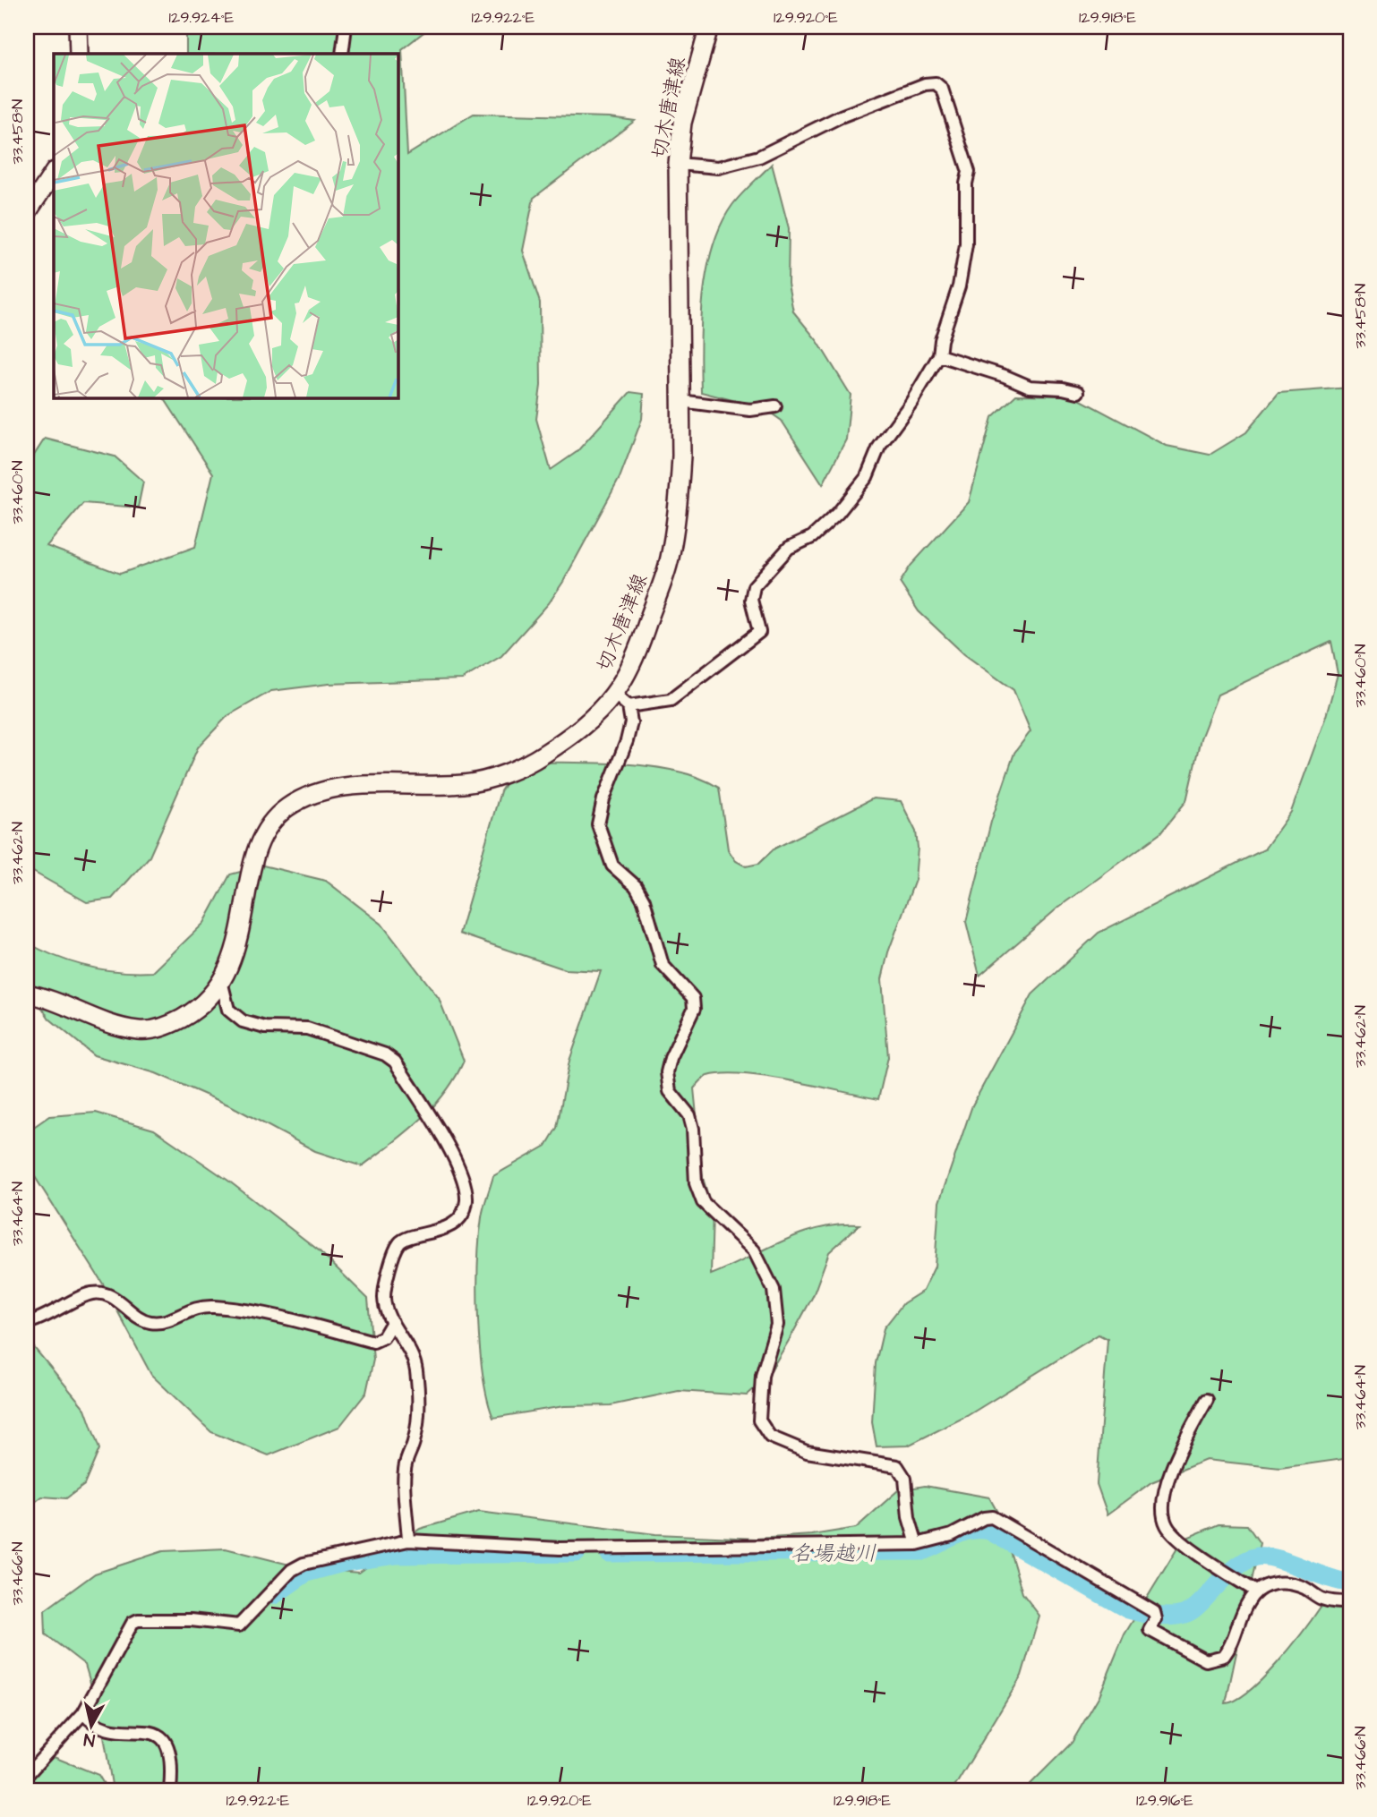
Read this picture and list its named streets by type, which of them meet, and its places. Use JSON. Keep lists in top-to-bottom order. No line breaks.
{"streets":{"main road":["切木唐津線"]},"water":["名場越川"],"north":"bottom","coordinates":["129.924°E","129.922°E","129.920°E","129.918°E","33.458°N","33.460°N","33.462°N","33.464°N","33.466°N","129.916°E"]}
